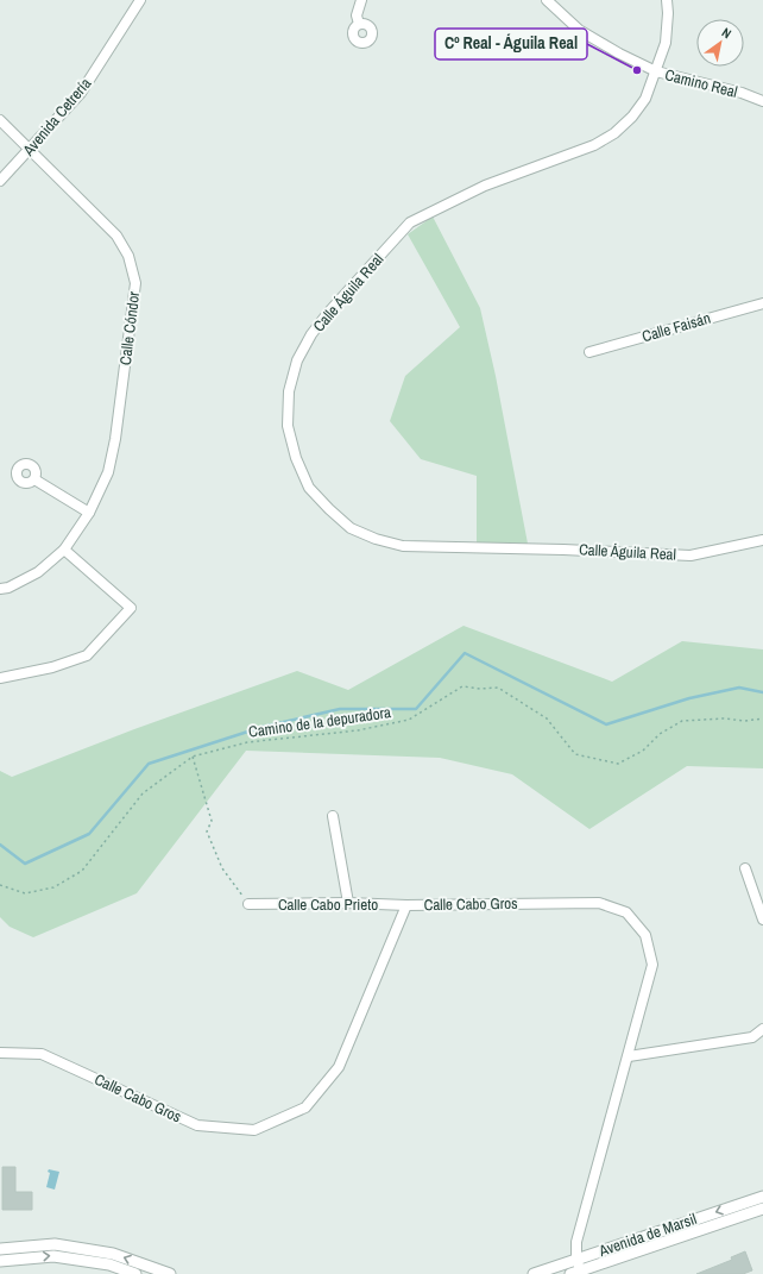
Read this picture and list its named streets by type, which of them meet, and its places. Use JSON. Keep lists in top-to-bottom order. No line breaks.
{"streets":{"street":["Camino Real","Avenida Cetrería","Calle Águila Real","Calle Faisán","Calle Cóndor","Calle Cabo Prieto","Calle Cabo Gros","Avenida de Marsil"],"path":["Camino de la depuradora"]},"crossings":[["Camino Real","Calle Águila Real"],["Avenida Cetrería","Calle Cóndor"],["Calle Cabo Prieto","Calle Cabo Gros"],["Calle Cabo Gros","Avenida de Marsil"]],"places":["Cº Real - Águila Real"],"north":"top right"}
